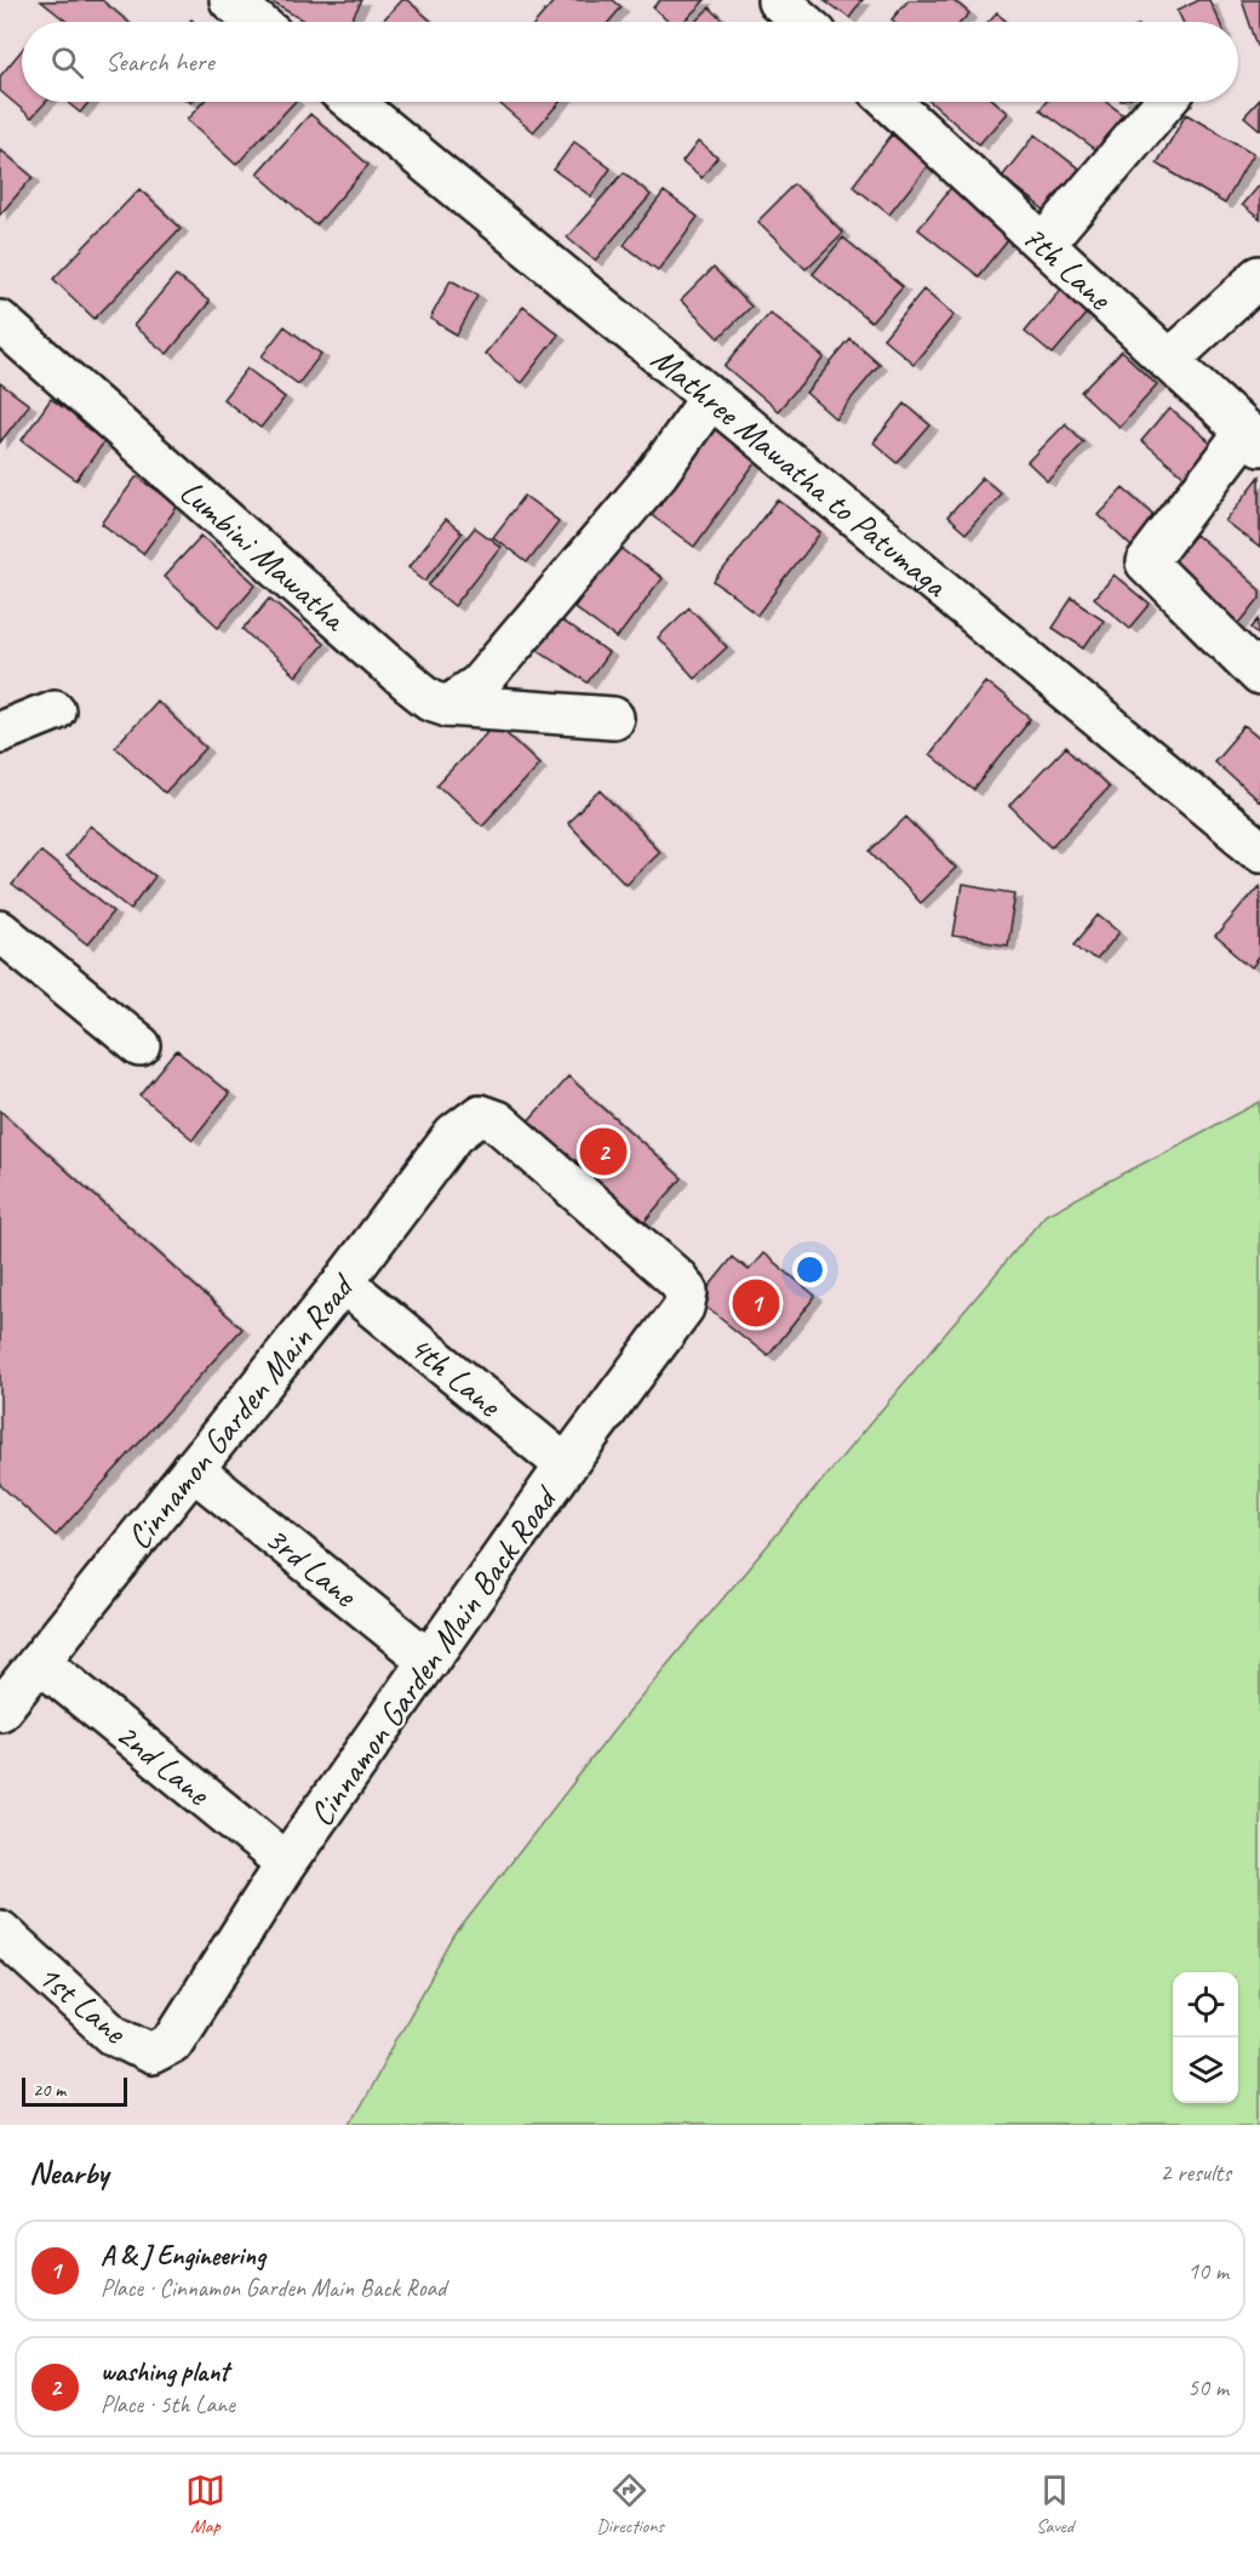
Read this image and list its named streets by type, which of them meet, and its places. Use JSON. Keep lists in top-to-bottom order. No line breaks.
{"streets":{"street":["7th Lane","Mathree Mawatha to Patumaga","Lumbini Mawatha","4th Lane","Cinnamon Garden Main Road","3rd Lane","Cinnamon Garden Main Back Road","2nd Lane","1st Lane"]},"crossings":[["4th Lane","Cinnamon Garden Main Road"],["4th Lane","Cinnamon Garden Main Back Road"],["Cinnamon Garden Main Road","3rd Lane"],["Cinnamon Garden Main Road","Cinnamon Garden Main Back Road"],["Cinnamon Garden Main Road","2nd Lane"],["3rd Lane","Cinnamon Garden Main Back Road"],["Cinnamon Garden Main Back Road","2nd Lane"],["Cinnamon Garden Main Back Road","1st Lane"]],"scale_bar":"20 m","page":{"search":"Search here","pins":["2","1"],"scale":"20 m","heading":["Nearby","2 results"],"list":[{"mark":"1","name":"A & J Engineering","note":"Place · Cinnamon Garden Main Back Road","value":"10 m"},{"mark":"2","name":"washing plant","note":"Place · 5th Lane","value":"50 m"}],"nav":["Map","Directions","Saved"]}}
